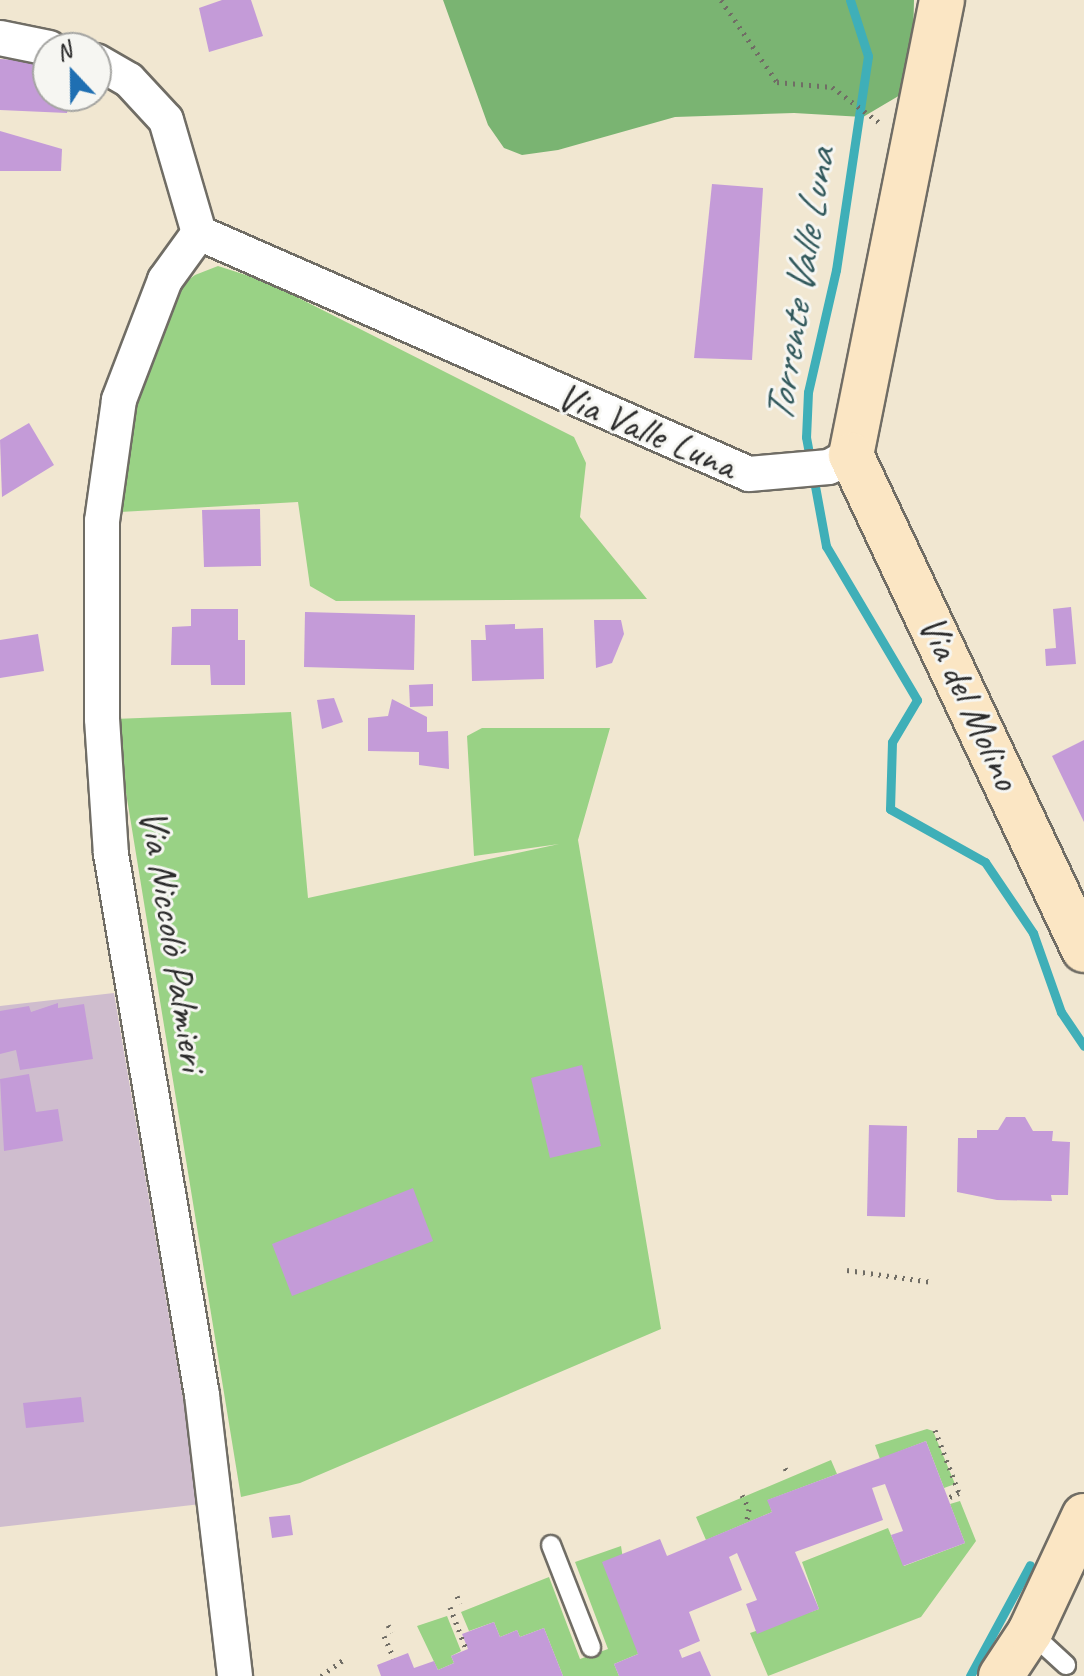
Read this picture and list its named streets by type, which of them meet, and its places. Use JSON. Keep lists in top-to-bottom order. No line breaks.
{"streets":{"street":["Via Valle Luna","Via del Molino","Via Niccolò Palmieri"]},"crossings":[["Via Valle Luna","Via del Molino"],["Via Valle Luna","Via Niccolò Palmieri"]],"water":["Torrente Valle Luna"],"north":"top"}
